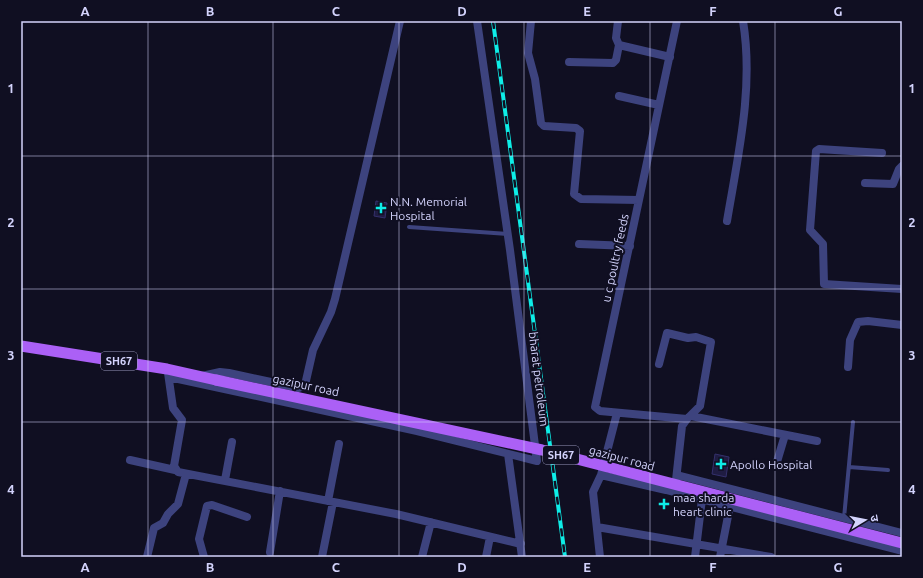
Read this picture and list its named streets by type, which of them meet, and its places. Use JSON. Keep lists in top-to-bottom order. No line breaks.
{"streets":{"main road":["SH67","gazipur road"],"street":["u c poultry feeds","bharat petroleum"]},"crossings":[["SH67","bharat petroleum"],["SH67","gazipur road"]],"places":{"health":["N.N. Memorial Hospital","Apollo Hospital","maa sharda heart clinic"]},"north":"right","grid":{"columns":["A","B","C","D","E","F","G"],"rows":["1","2","3","4"]}}
